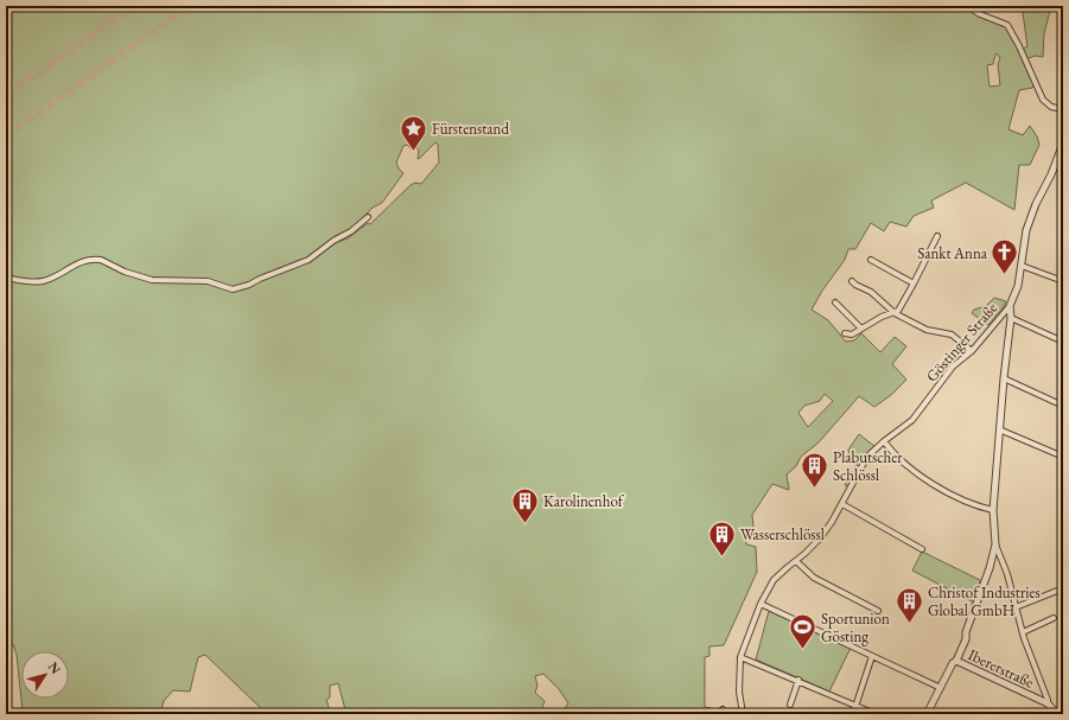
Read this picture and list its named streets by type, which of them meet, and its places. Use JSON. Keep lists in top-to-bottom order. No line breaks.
{"streets":{"street":["Göstinger Straße","Ibererstraße"]},"places":{"place":["Fürstenstand"],"church":["Sankt Anna"],"building":["Plabutscher Schlössl","Karolinenhof","Wasserschlössl","Christof Industries Global GmbH"],"sports":["Sportunion Gösting"]},"north":"top right"}
